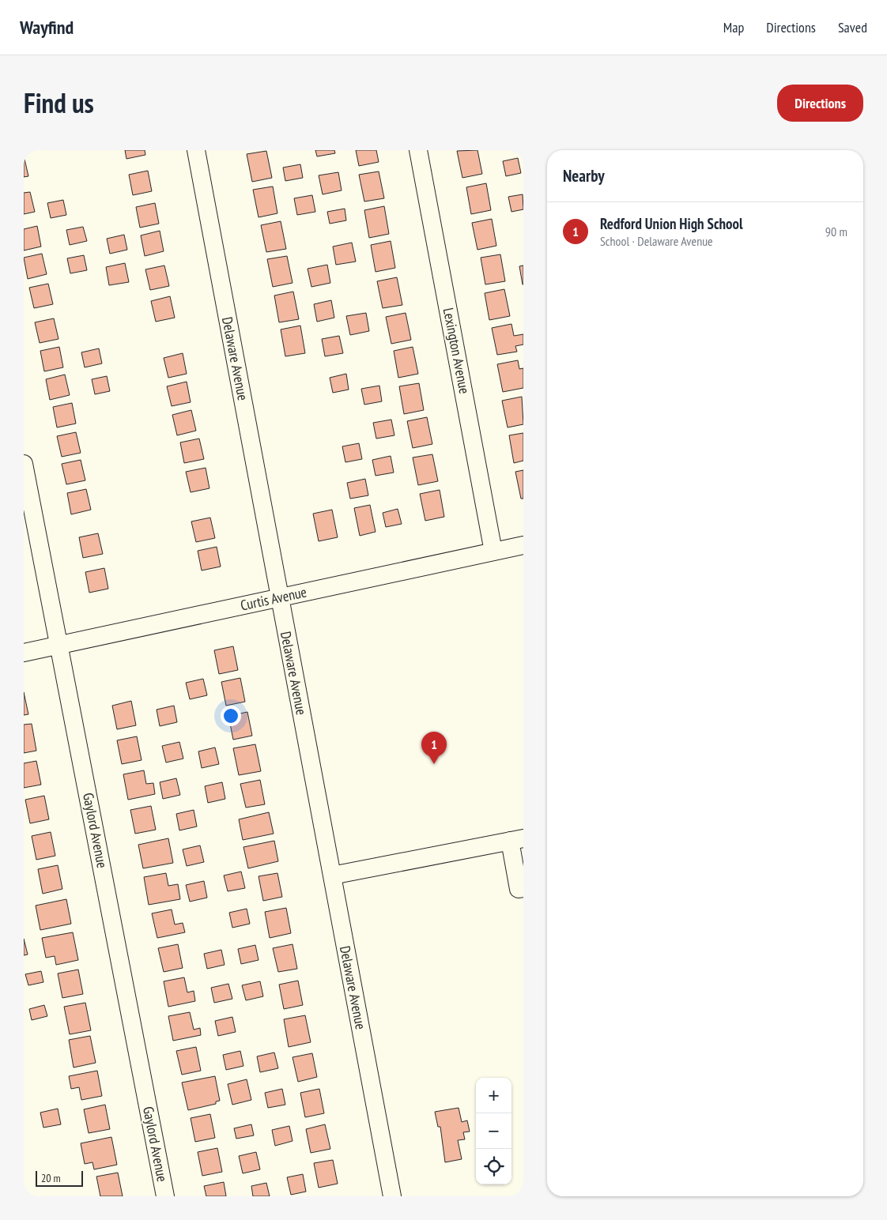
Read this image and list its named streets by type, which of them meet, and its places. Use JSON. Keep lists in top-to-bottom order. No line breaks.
{"streets":{"street":["Lexington Avenue","Delaware Avenue","Curtis Avenue","Gaylord Avenue"]},"crossings":[["Lexington Avenue","Curtis Avenue"],["Delaware Avenue","Curtis Avenue"],["Curtis Avenue","Gaylord Avenue"]],"scale_bar":"20 m","page":{"header":"Wayfind","nav":["Map","Directions","Saved"],"title":"Find us","buttons":"Directions","heading":"Nearby","list":[{"mark":"1","name":"Redford Union High School","note":"School · Delaware Avenue","value":"90 m"}],"pins":"1","map_buttons":["+","−"],"scale":"20 m"}}
